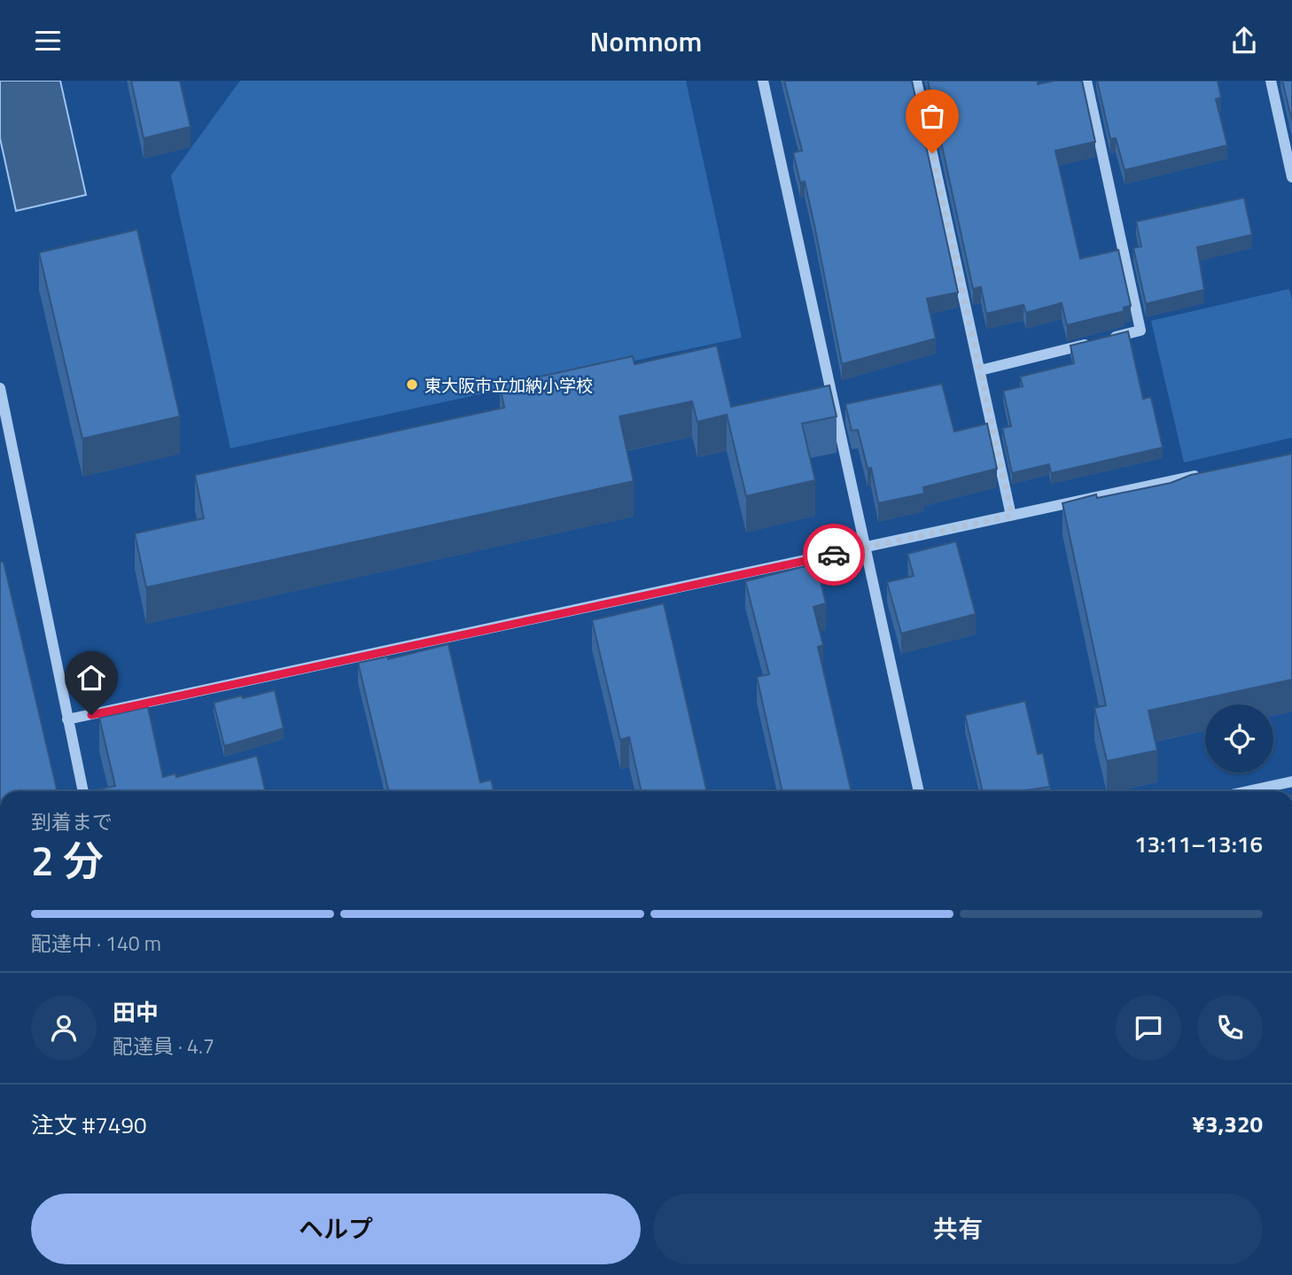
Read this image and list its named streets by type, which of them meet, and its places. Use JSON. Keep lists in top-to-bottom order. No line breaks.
{"places":["東大阪市立加納小学校"],"page":{"header":"Nomnom","heading":["2 分","到着まで","13:11–13:16"],"panel":["田中","配達員 · 4.7","注文 #7490","¥3,320"],"bar":"配達中 · 140 m","buttons":["ヘルプ","共有"]}}
